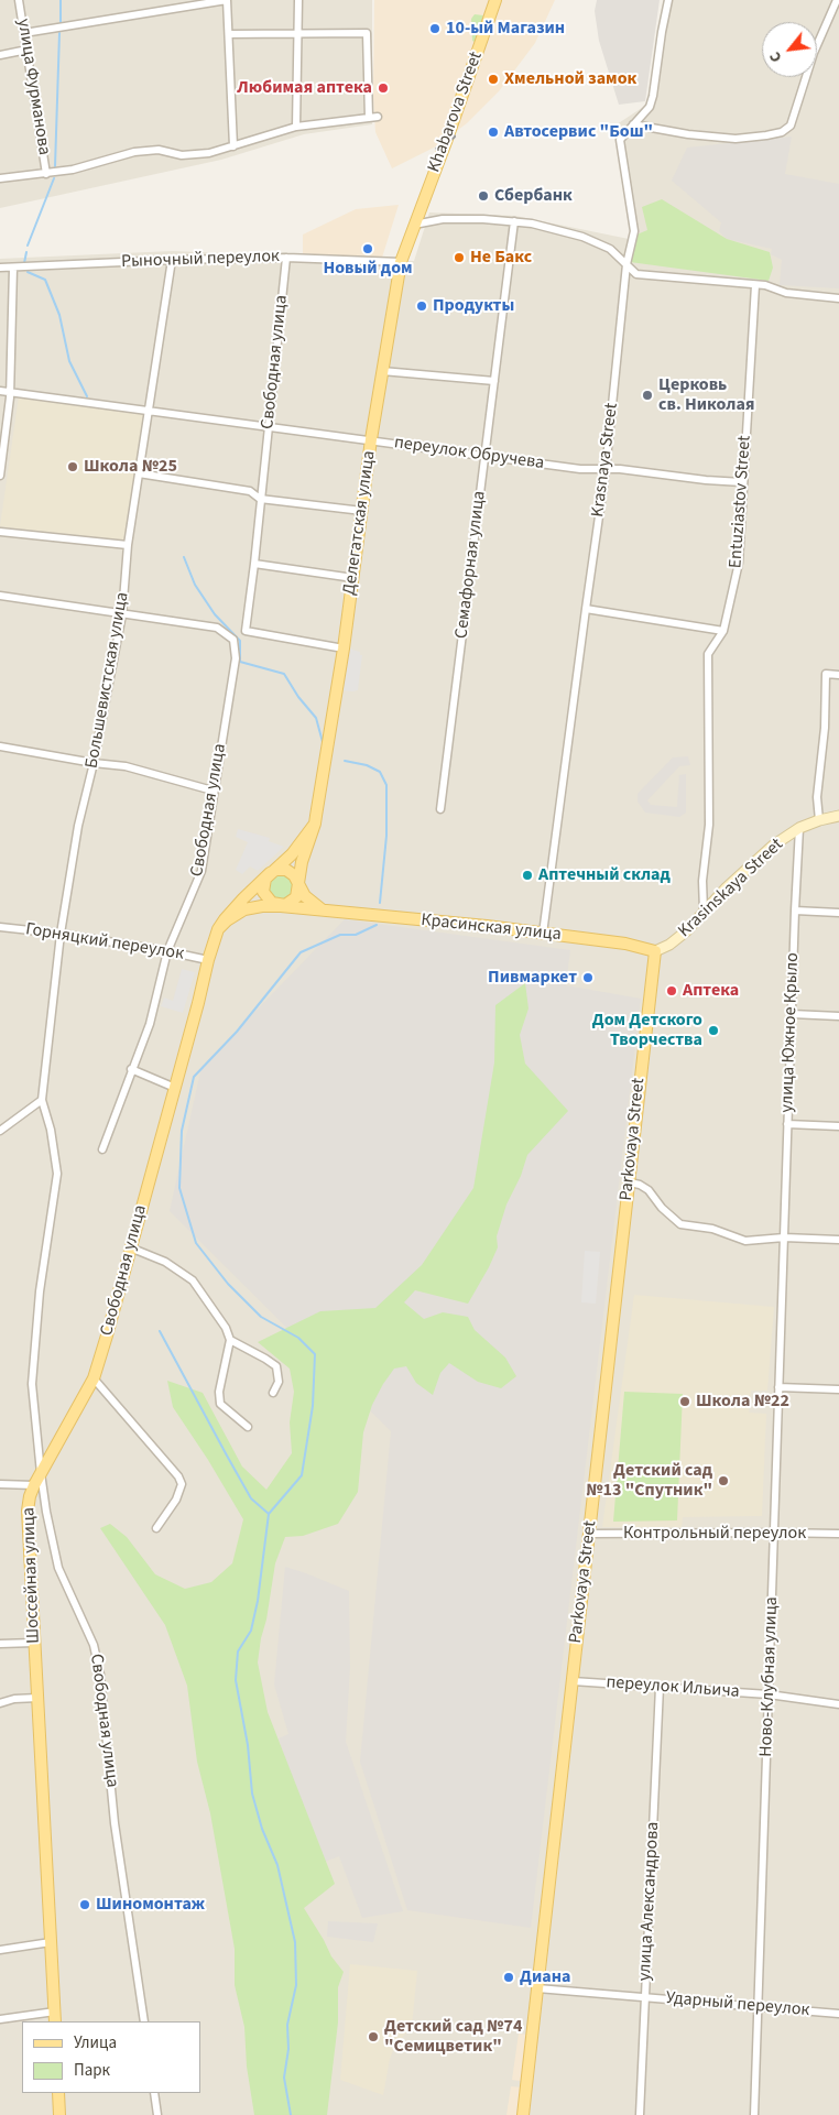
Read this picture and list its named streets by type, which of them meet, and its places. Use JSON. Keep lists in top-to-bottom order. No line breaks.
{"streets":{"main road":["Khabarova Street","Свободная улица","Делегатская улица","Krasinskaya Street","Красинская улица","Parkovaya Street","Шоссейная улица"],"street":["улица Фурманова","Рыночный переулок","переулок Обручева","Krasnaya Street","Entuziastov Street","Семафорная улица","Большевистская улица","Горняцкий переулок","улица Южное Крыло","Контрольный переулок","Ново-Клубная улица","переулок Ильича","улица Александрова","Ударный переулок"]},"crossings":[["Khabarova Street","Делегатская улица"],["Рыночный переулок","Свободная улица"],["Рыночный переулок","Делегатская улица"],["Рыночный переулок","Большевистская улица"],["Свободная улица","переулок Обручева"],["Свободная улица","Делегатская улица"],["Свободная улица","Большевистская улица"],["Свободная улица","Красинская улица"],["Свободная улица","Горняцкий переулок"],["Свободная улица","Шоссейная улица"],["переулок Обручева","Krasnaya Street"],["переулок Обручева","Entuziastov Street"],["переулок Обручева","Делегатская улица"],["переулок Обручева","Семафорная улица"],["переулок Обручева","Большевистская улица"],["Krasnaya Street","Красинская улица"],["Entuziastov Street","Krasinskaya Street"],["Делегатская улица","Красинская улица"],["Большевистская улица","Горняцкий переулок"],["Krasinskaya Street","Красинская улица"],["Krasinskaya Street","улица Южное Крыло"],["Krasinskaya Street","Parkovaya Street"],["Красинская улица","Parkovaya Street"],["улица Южное Крыло","Ново-Клубная улица"],["Parkovaya Street","Контрольный переулок"],["Parkovaya Street","переулок Ильича"],["Parkovaya Street","Ударный переулок"],["Контрольный переулок","Ново-Клубная улица"],["Ново-Клубная улица","переулок Ильича"],["Ново-Клубная улица","Ударный переулок"],["переулок Ильича","улица Александрова"],["улица Александрова","Ударный переулок"]],"places":["10-ый Магазин","Хмельной замок","Любимая аптека","Автосервис \"Бош\"","Сбербанк","Новый дом","Не Бакс","Продукты","Церковь св. Николая","Школа №25","Аптечный склад","Пивмаркет","Аптека","Дом Детского Творчества","Школа №22","Детский сад №13 \"Спутник\"","Шиномонтаж","Диана","Детский сад №74 \"Семицветик\""],"legend":["Улица","Парк"],"north":"bottom left"}
